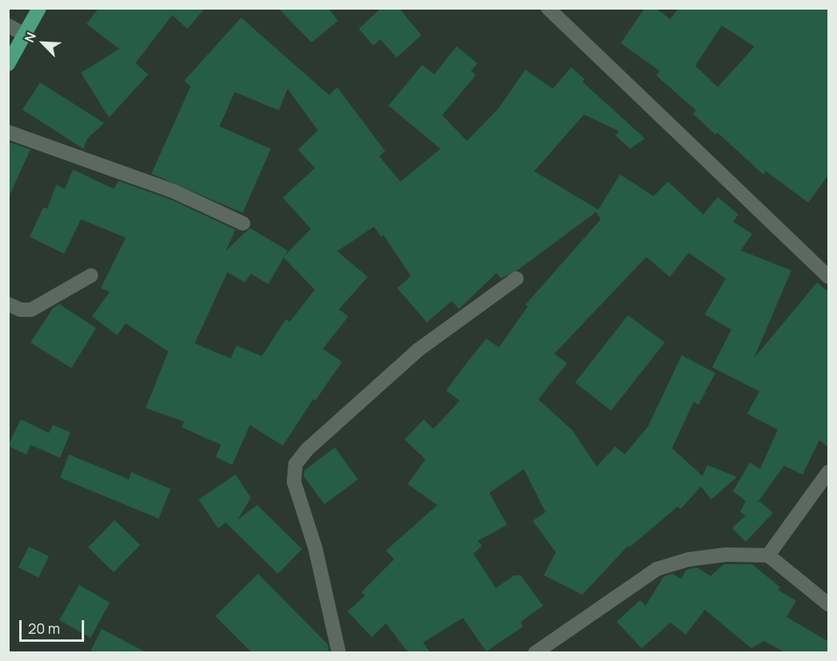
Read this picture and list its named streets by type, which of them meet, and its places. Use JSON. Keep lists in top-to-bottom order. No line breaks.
{"scale_bar":"20 m","north":"top left"}
